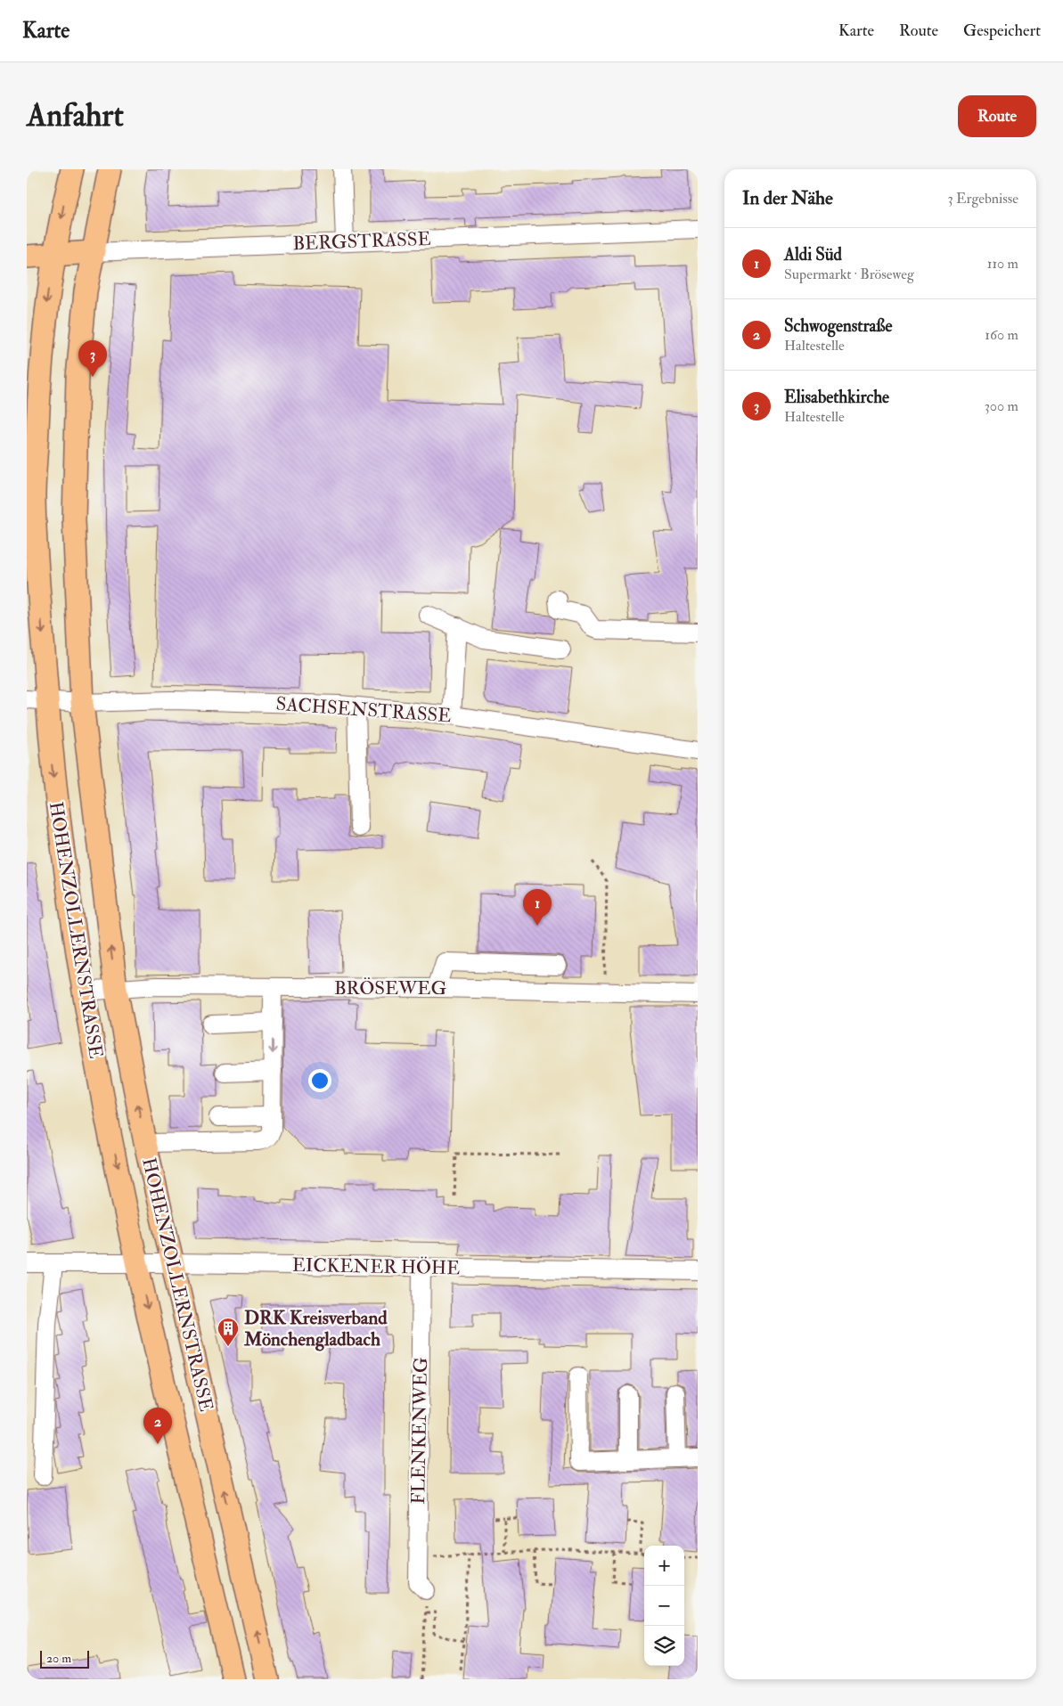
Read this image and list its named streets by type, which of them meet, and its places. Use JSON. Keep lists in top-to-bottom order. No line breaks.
{"streets":{"main road":["BERGSTRASSE","HOHENZOLLERNSTRASSE"],"street":["SACHSENSTRASSE","BRÖSEWEG","EICKENER HÖHE","FLENKENWEG"]},"crossings":[["BERGSTRASSE","HOHENZOLLERNSTRASSE"],["SACHSENSTRASSE","HOHENZOLLERNSTRASSE"],["HOHENZOLLERNSTRASSE","BRÖSEWEG"],["HOHENZOLLERNSTRASSE","EICKENER HÖHE"],["EICKENER HÖHE","FLENKENWEG"]],"places":{"building":["DRK Kreisverband Mönchengladbach"]},"scale_bar":"20 m","page":{"header":"Karte","nav":["Karte","Route","Gespeichert"],"buttons":"Route","title":"Anfahrt","heading":["In der Nähe","3 Ergebnisse"],"list":[{"mark":"1","name":"Aldi Süd","note":"Supermarkt · Bröseweg","value":"110 m"},{"mark":"2","name":"Schwogenstraße","note":"Haltestelle","value":"160 m"},{"mark":"3","name":"Elisabethkirche","note":"Haltestelle","value":"300 m"}],"pins":["3","1","2"],"map_buttons":["+","−"],"scale":"20 m"}}
